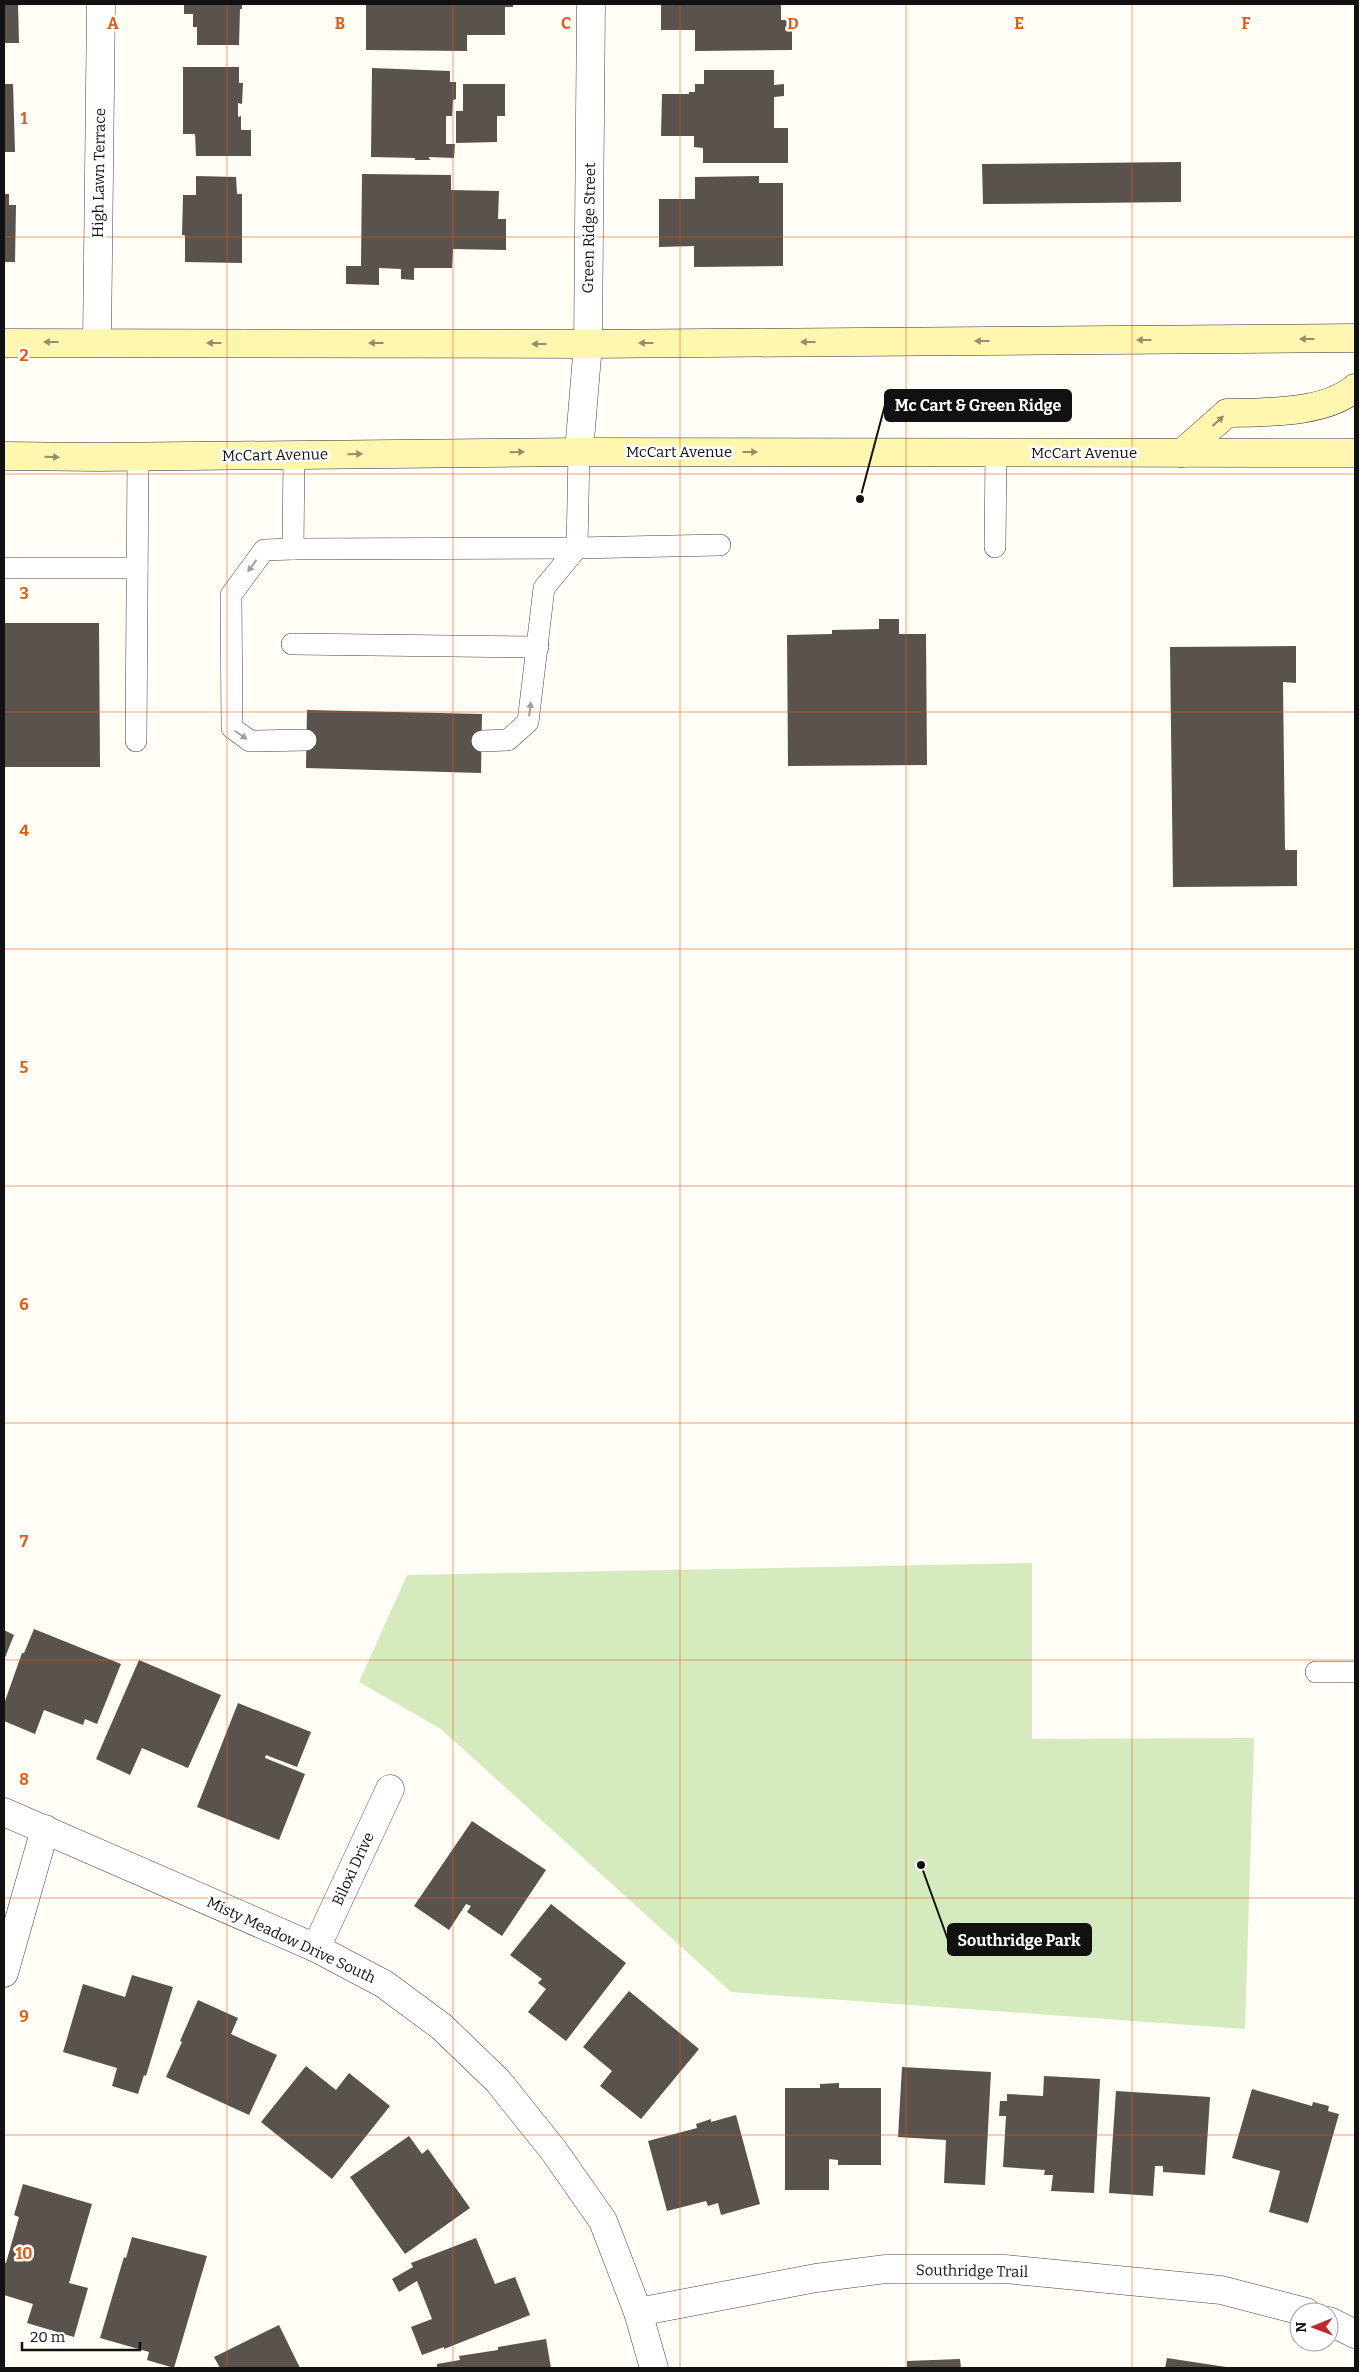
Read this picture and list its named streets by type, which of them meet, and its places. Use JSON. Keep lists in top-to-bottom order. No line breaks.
{"streets":{"main road":["McCart Avenue"],"street":["High Lawn Terrace","Green Ridge Street","Biloxi Drive","Misty Meadow Drive South","Southridge Trail"]},"crossings":[["Green Ridge Street","McCart Avenue"],["Biloxi Drive","Misty Meadow Drive South"],["Misty Meadow Drive South","Southridge Trail"]],"places":["Mc Cart & Green Ridge","Southridge Park"],"scale_bar":"20 m","north":"left","grid":{"columns":["A","B","C","D","E","F"],"rows":["1","2","3","4","5","6","7","8","9","10"]}}
